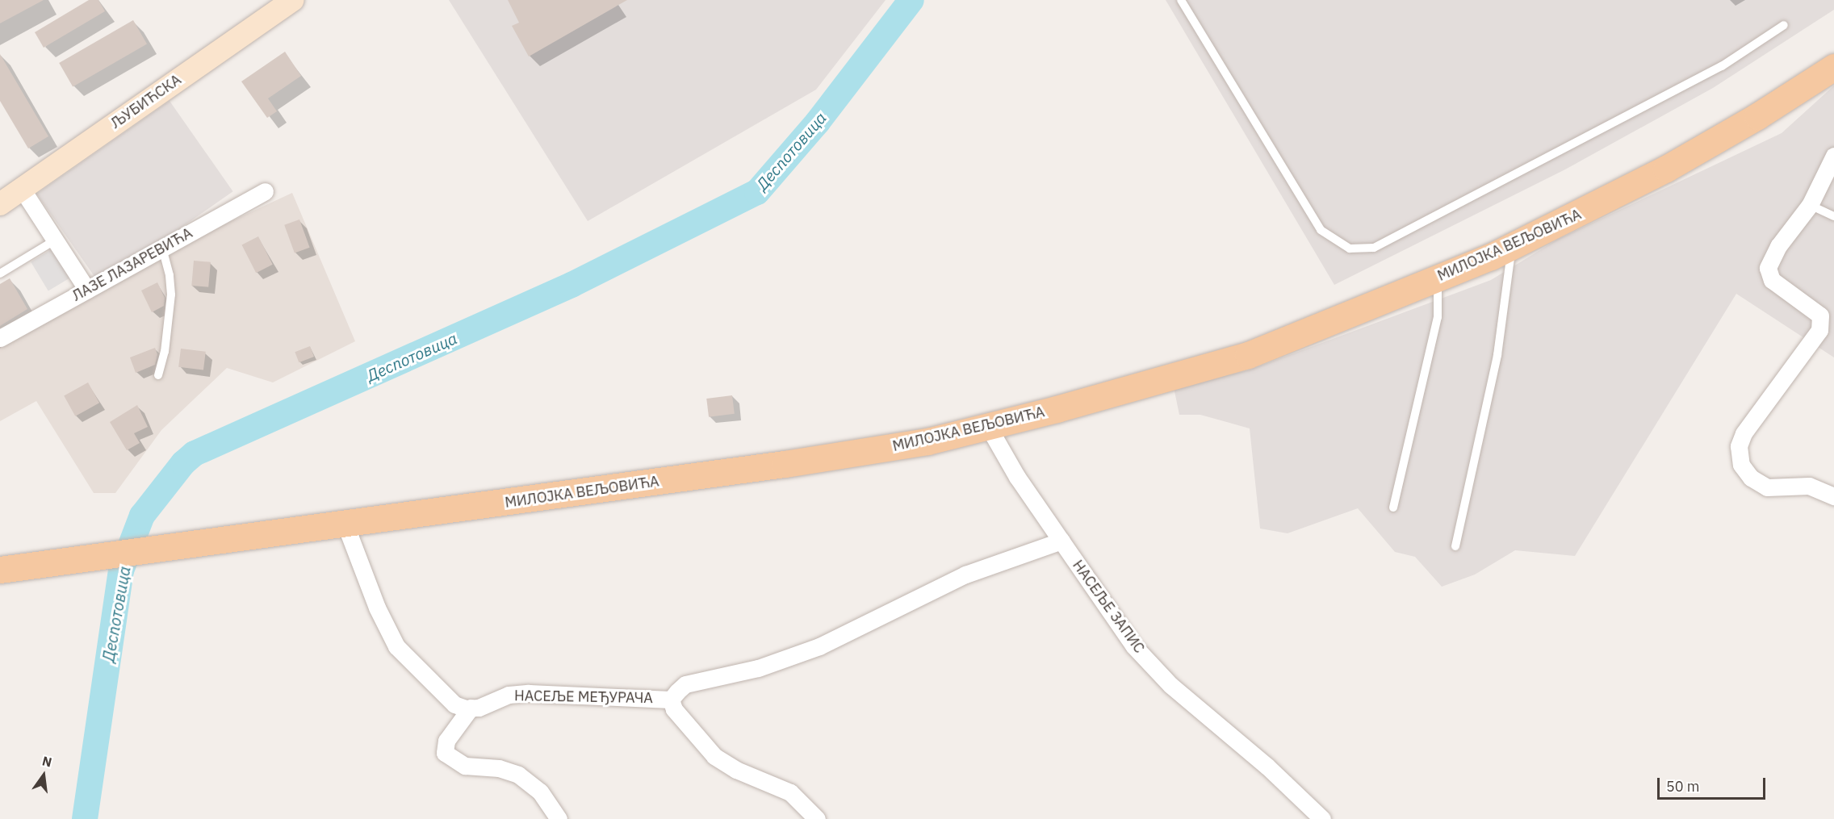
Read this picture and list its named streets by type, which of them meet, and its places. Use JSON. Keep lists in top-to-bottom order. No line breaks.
{"streets":{"main road":["МИЛОЈКА ВЕЉОВИЋА"],"street":["ЉУБИЋСКА","ЛАЗЕ ЛАЗАРЕВИЋА","НАСЕЉЕ ЗАПИС","НАСЕЉЕ МЕЂУРАЧА"]},"crossings":[["МИЛОЈКА ВЕЉОВИЋА","НАСЕЉЕ ЗАПИС"],["НАСЕЉЕ ЗАПИС","НАСЕЉЕ МЕЂУРАЧА"]],"water":["Деспотовица"],"scale_bar":"50 m","north":"top"}
